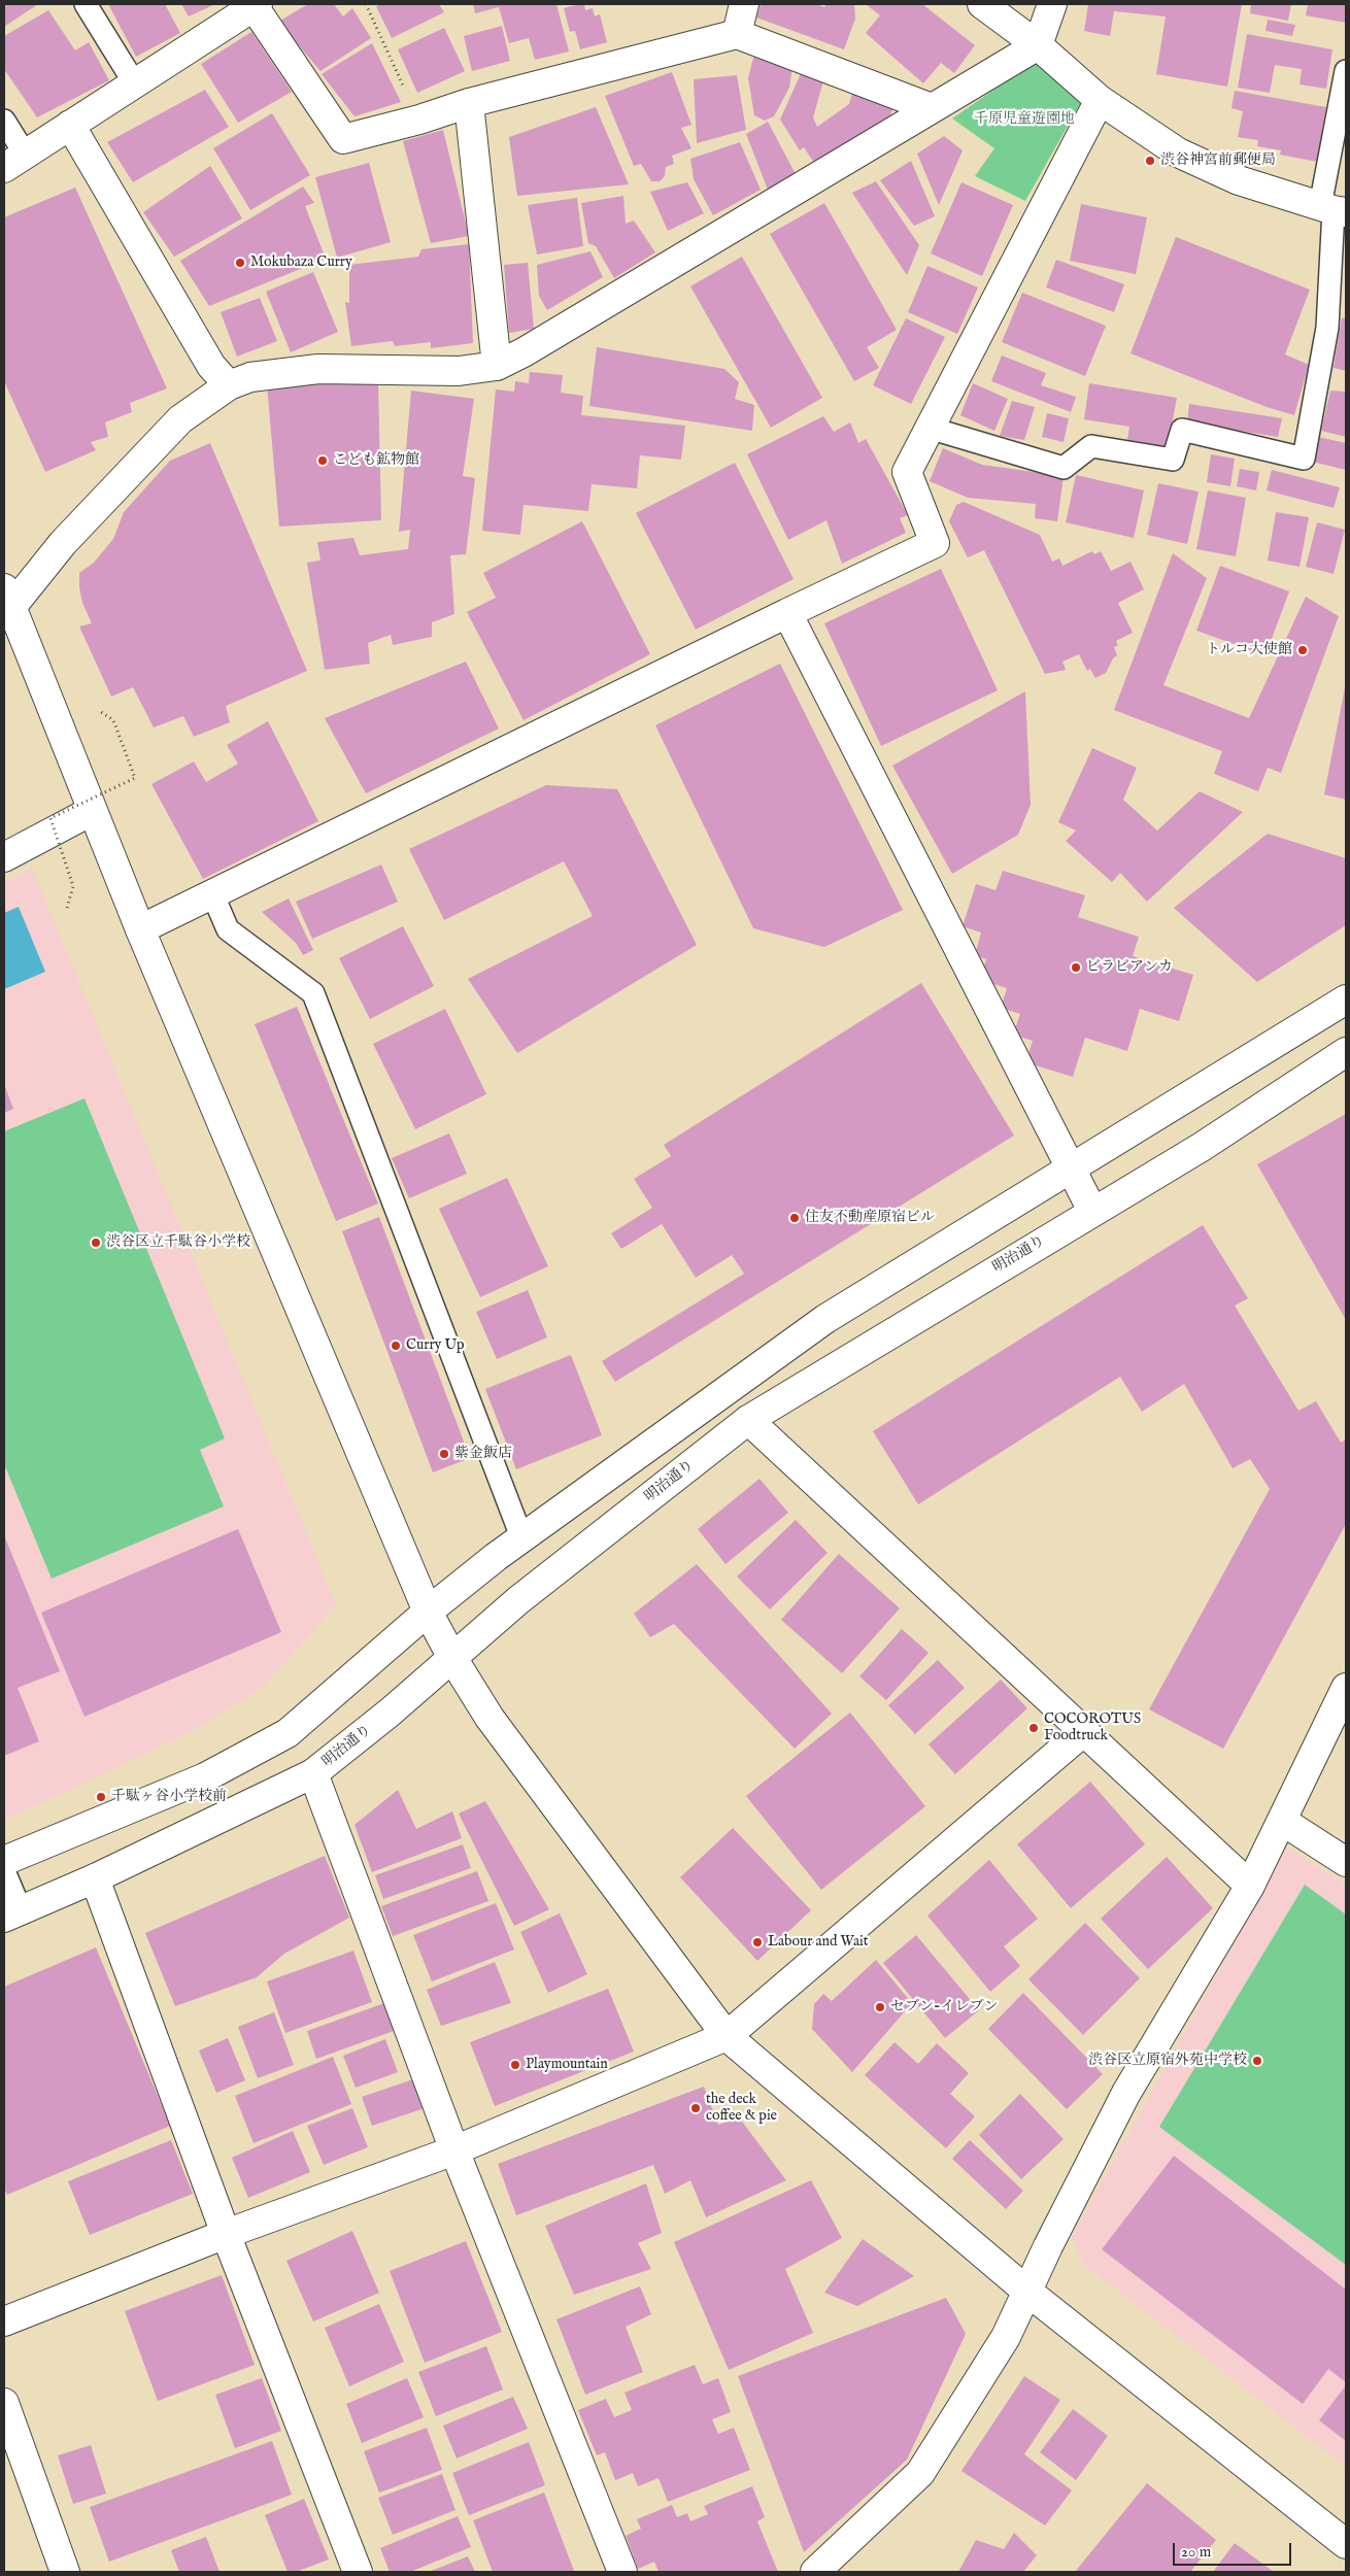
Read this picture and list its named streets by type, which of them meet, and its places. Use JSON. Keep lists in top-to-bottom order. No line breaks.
{"streets":{"street":["明治通り"]},"parks":["千原児童遊園地"],"places":["渋谷神宮前郵便局","Mokubaza Curry","こども鉱物館","トルコ大使館","ビラビアンカ","住友不動産原宿ビル","渋谷区立千駄谷小学校","Curry Up","紫金飯店","COCOROTUS Foodtruck","千駄ヶ谷小学校前","Labour and Wait","セブン-イレブン","渋谷区立原宿外苑中学校","Playmountain","the deck coffee & pie"],"scale_bar":"20 m"}
